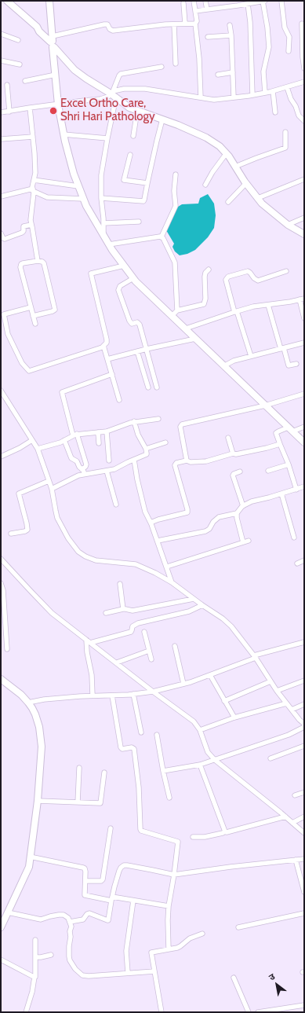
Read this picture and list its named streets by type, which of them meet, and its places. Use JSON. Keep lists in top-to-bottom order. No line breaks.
{"places":["Excel Ortho Care, Shri Hari Pathology"],"north":"top left"}
